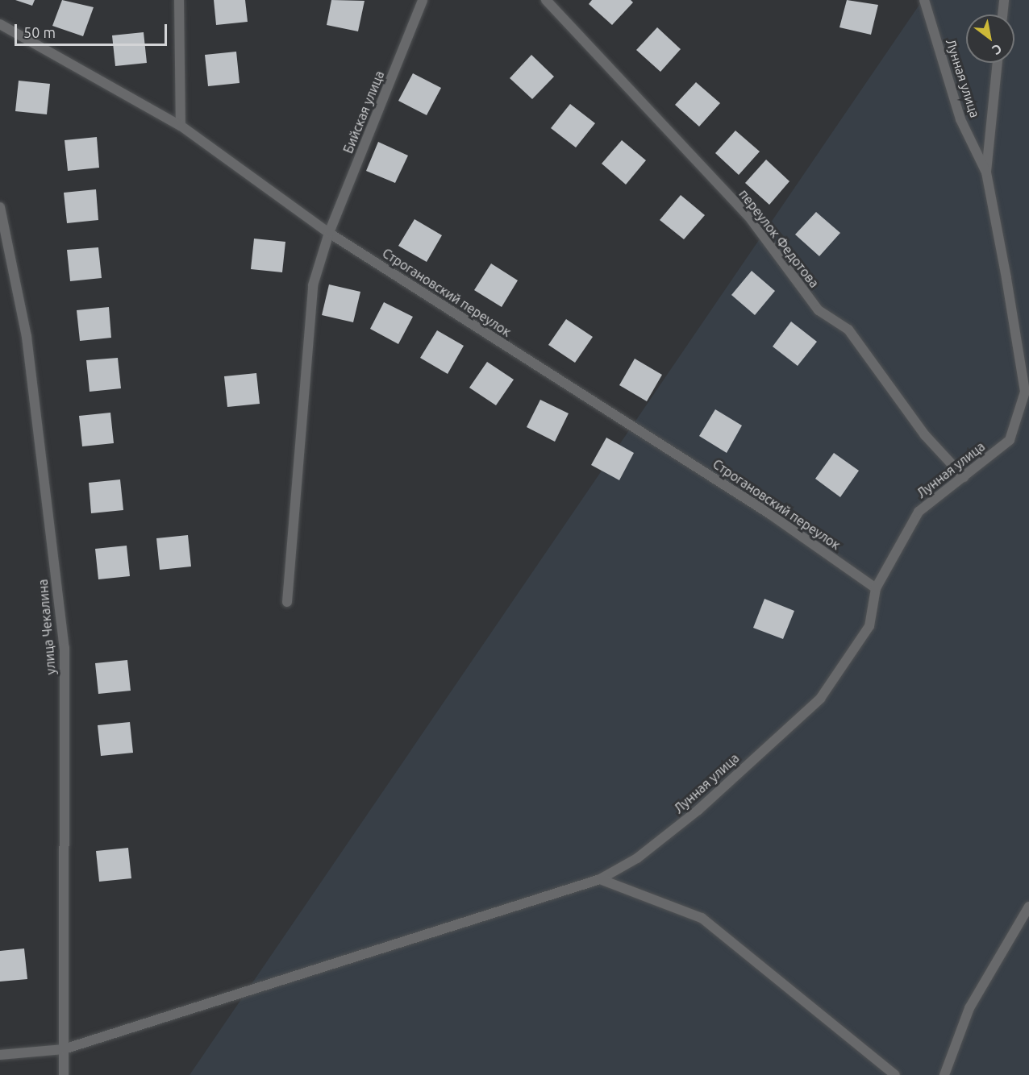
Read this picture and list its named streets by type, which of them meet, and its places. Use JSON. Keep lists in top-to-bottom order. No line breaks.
{"streets":{"street":["Лунная улица","Бийская улица","переулок Федотова","Строгановский переулок","улица Чекалина"]},"crossings":[["Лунная улица","переулок Федотова"],["Лунная улица","Строгановский переулок"],["Лунная улица","улица Чекалина"],["Бийская улица","Строгановский переулок"]],"scale_bar":"50 m","north":"bottom right"}
